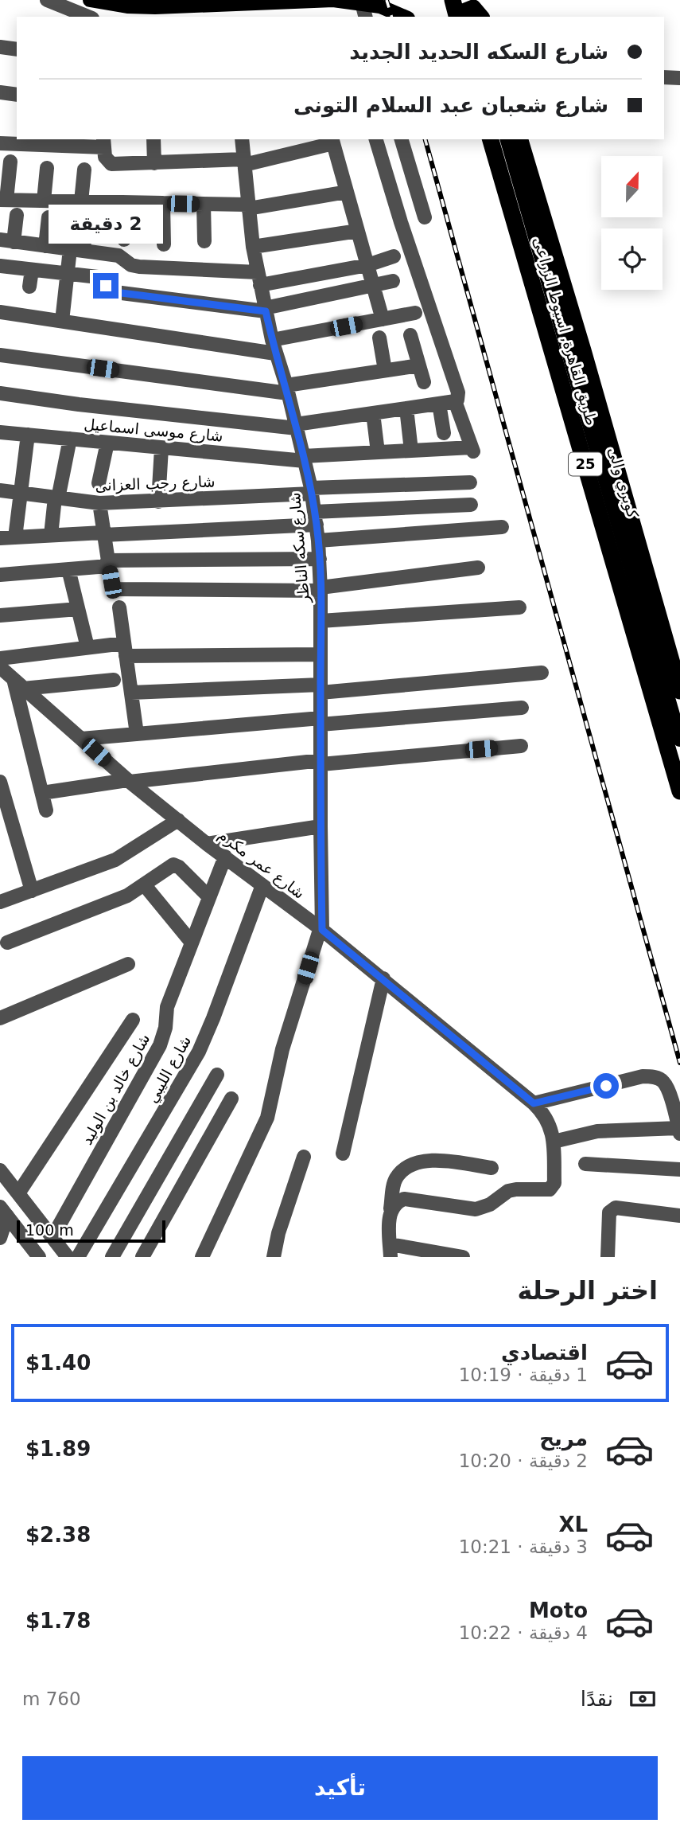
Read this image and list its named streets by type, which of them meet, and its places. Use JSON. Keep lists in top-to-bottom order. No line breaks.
{"streets":{"highway":["طريق القاهرة, اسيوط الزراعى","25"],"main road":["كوبري والى"],"street":["شارع موسى اسماعيل","شارع رجب العزانى","شارع سكه الناظر","شارع عمر مكرم","شارع الليبي","شارع خالد بن الوليد"]},"crossings":[["شارع موسى اسماعيل","شارع سكه الناظر"],["شارع رجب العزانى","شارع سكه الناظر"],["شارع سكه الناظر","شارع عمر مكرم"],["شارع عمر مكرم","شارع الليبي"],["شارع عمر مكرم","شارع خالد بن الوليد"]],"scale_bar":"100 m","north":"top","page":{"banner":["شارع السكه الحديد الجديد","شارع شعبان عبد السلام التونى"],"bubble":"2 دقيقة","scale":"100 m","heading":"اختر الرحلة","list":[{"name":"اقتصادي","note":"1 دقيقة · 10:19","value":"$1.40"},{"name":"مريح","note":"2 دقيقة · 10:20","value":"$1.89"},{"name":"XL","note":"3 دقيقة · 10:21","value":"$2.38"},{"name":"Moto","note":"4 دقيقة · 10:22","value":"$1.78"}],"pay":["نقدًا","760 m"],"buttons":"تأكيد"}}
